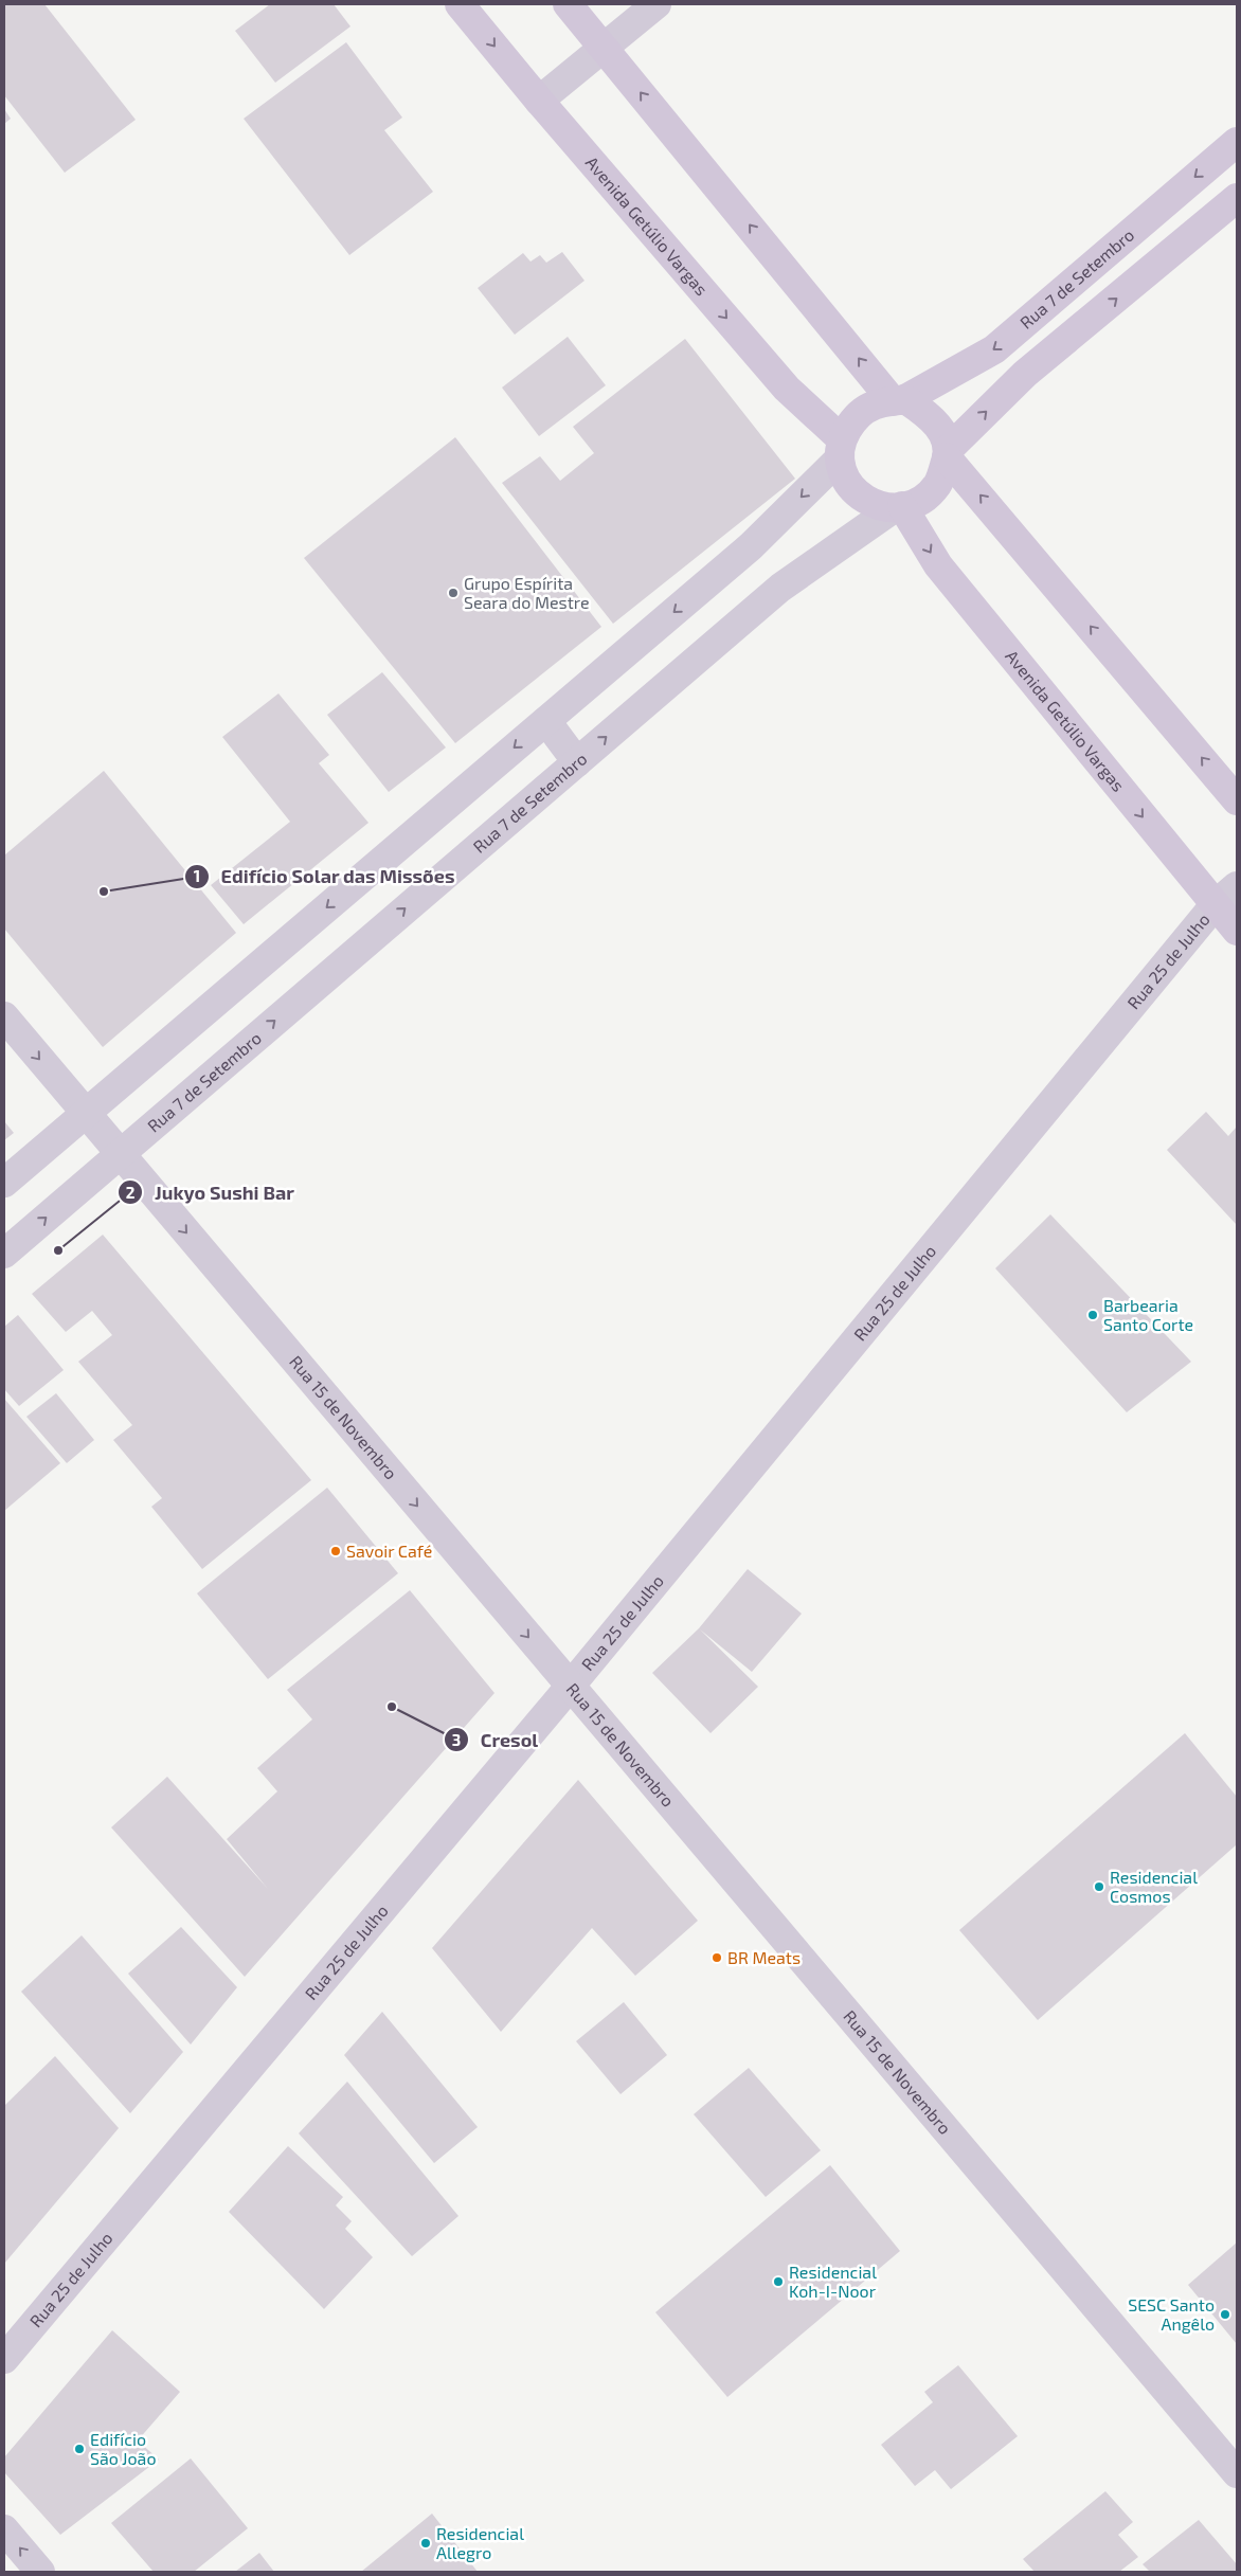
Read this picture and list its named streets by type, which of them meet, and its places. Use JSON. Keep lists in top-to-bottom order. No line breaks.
{"streets":{"main road":["Avenida Getúlio Vargas","Rua 7 de Setembro"],"street":["Rua 25 de Julho","Rua 15 de Novembro"]},"crossings":[["Avenida Getúlio Vargas","Rua 7 de Setembro"],["Avenida Getúlio Vargas","Rua 25 de Julho"],["Rua 7 de Setembro","Rua 15 de Novembro"],["Rua 25 de Julho","Rua 15 de Novembro"]],"one_way":["Rua 15 de Novembro"],"places":["Grupo Espírita Seara do Mestre","Edifício Solar das Missões","Jukyo Sushi Bar","Barbearia Santo Corte","Savoir Café","Cresol","Residencial Cosmos","BR Meats","Residencial Koh-I-Noor","SESC Santo Angêlo","Edifício São João","Residencial Allegro"]}
